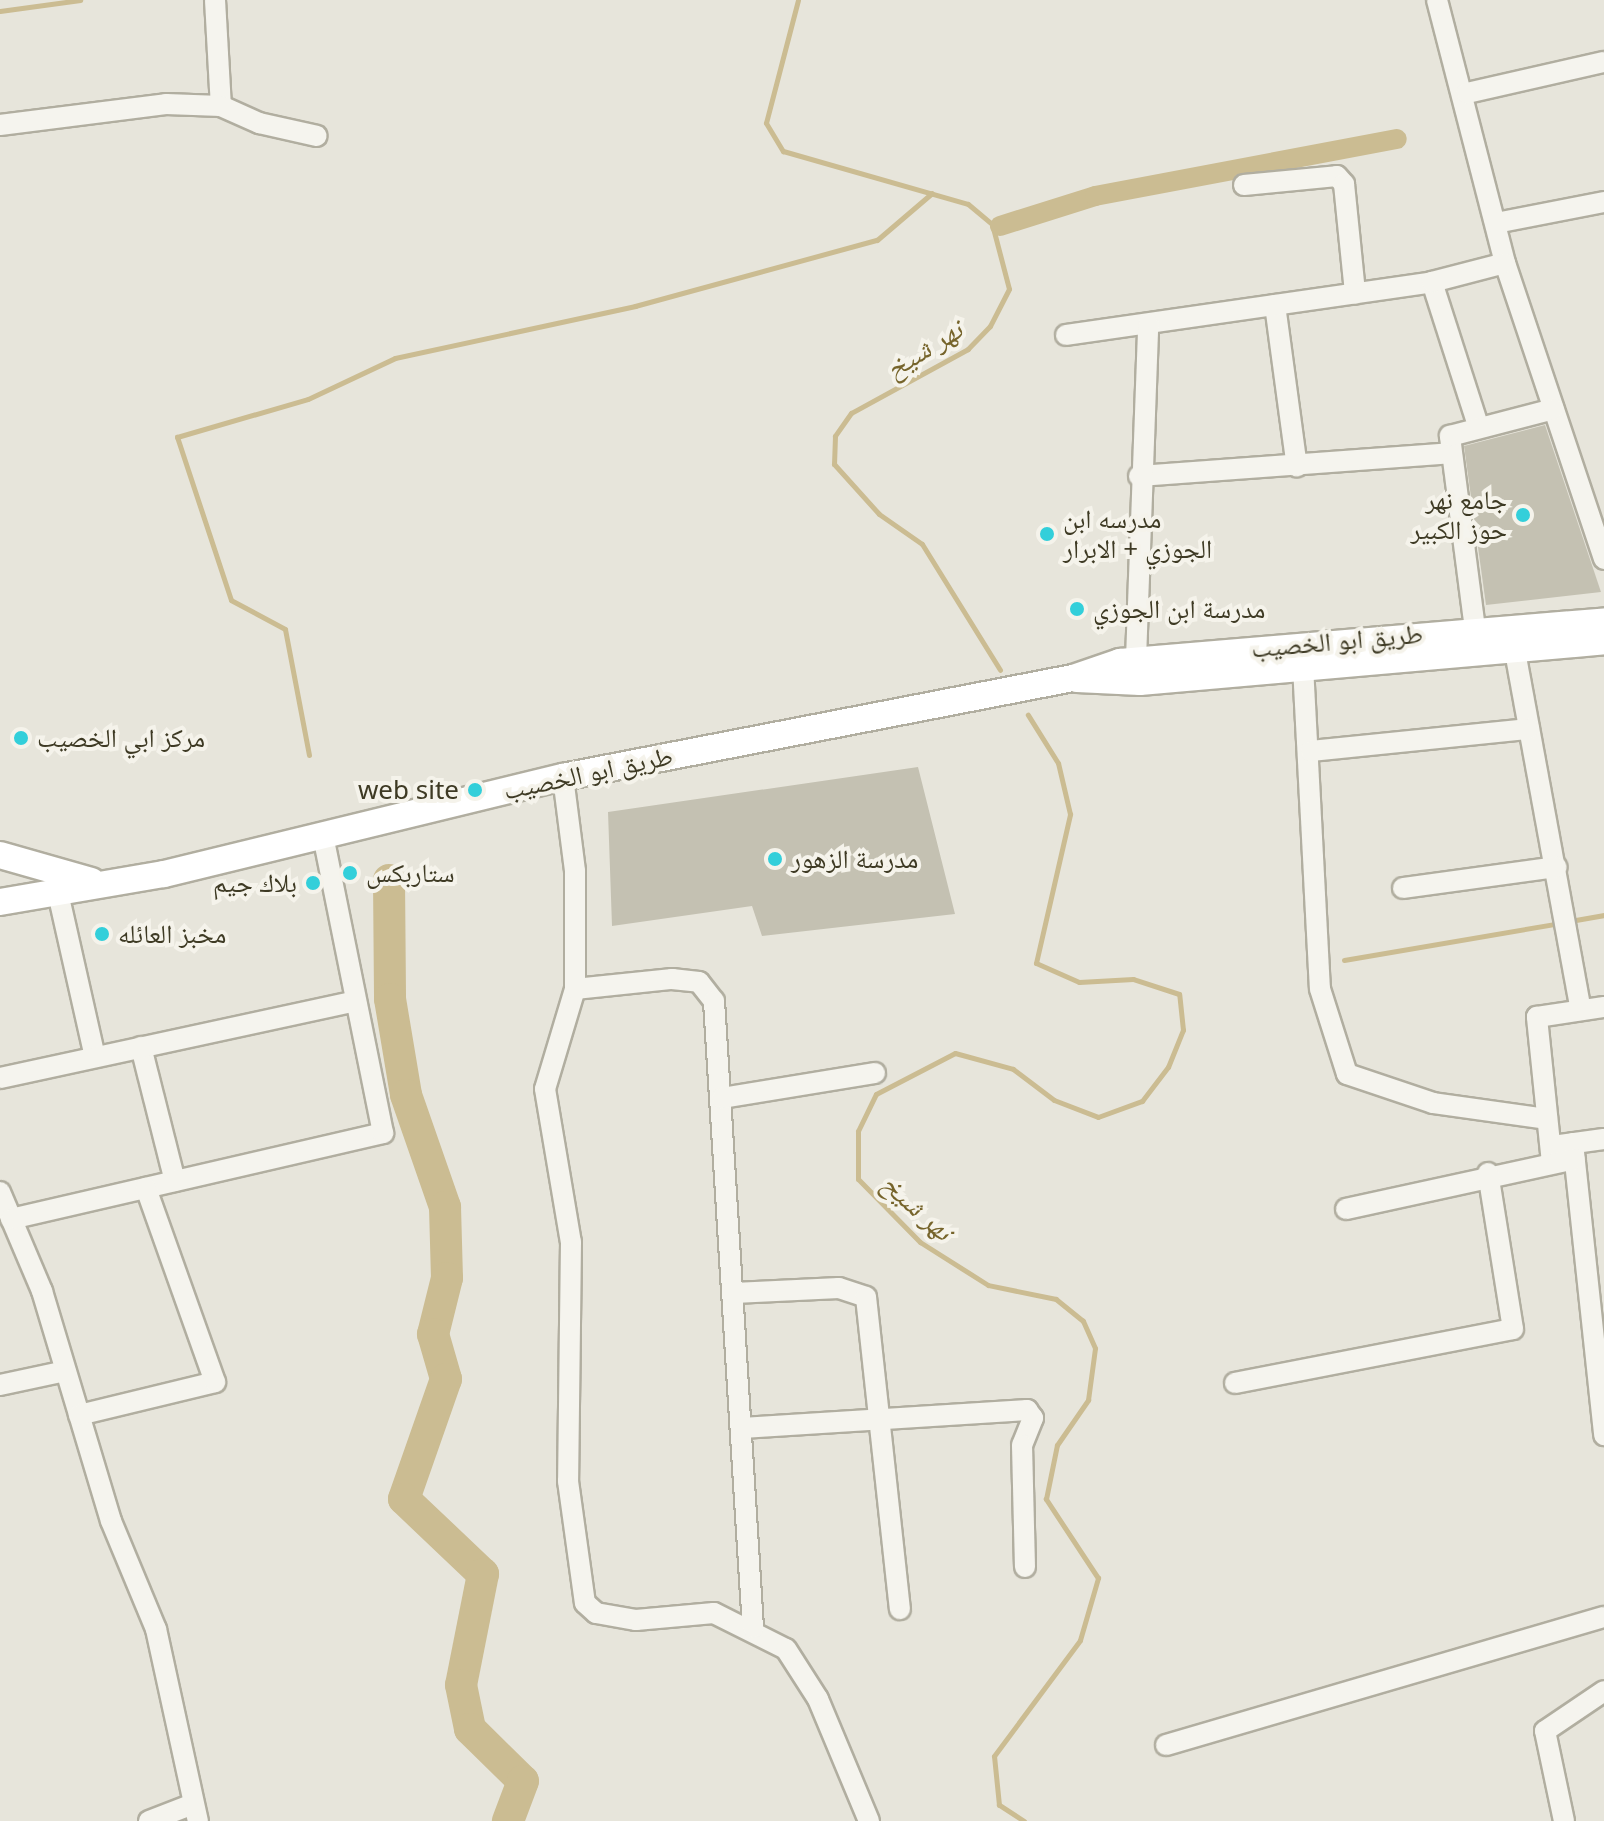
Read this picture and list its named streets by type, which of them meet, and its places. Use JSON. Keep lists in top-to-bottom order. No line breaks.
{"streets":{"main road":["طريق ابو الخصيب"]},"water":["نهر شيخ"],"places":["جامع نهر حوز الكبير","مدرسه ابن الجوزي + الابرار","مدرسة ابن الجوزي","مركز ابي الخصيب","web site","مدرسة الزهور","ستاربكس","بلاك جيم","مخبز العائله"]}
